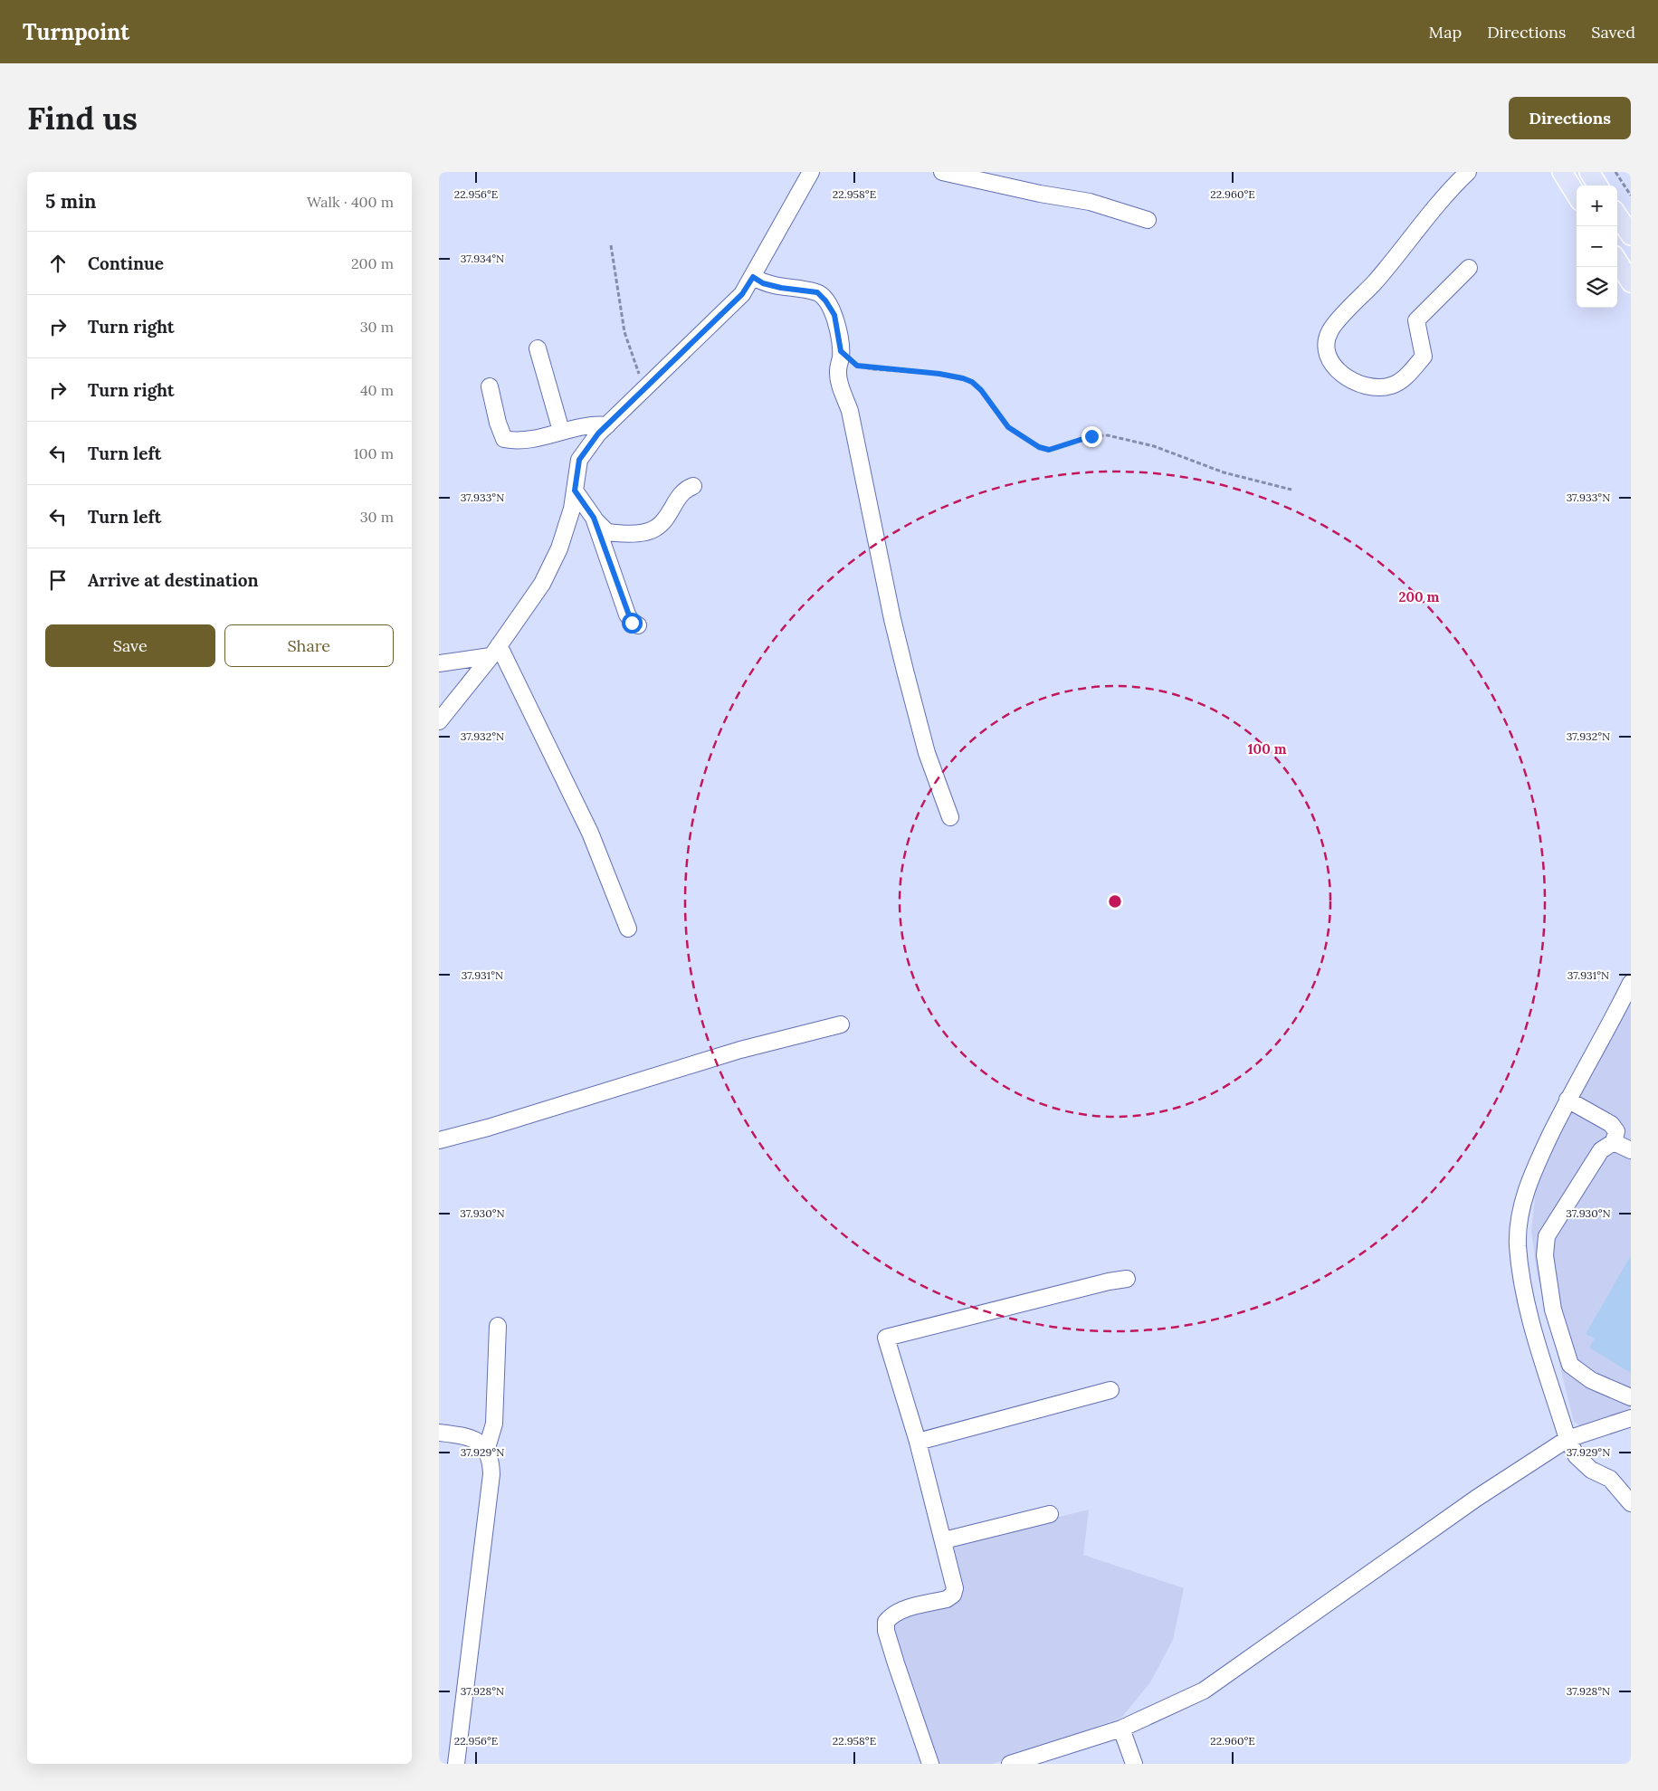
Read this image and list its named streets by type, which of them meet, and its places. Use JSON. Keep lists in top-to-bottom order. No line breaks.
{"page":{"header":"Turnpoint","nav":["Map","Directions","Saved"],"buttons":["Directions",["Save","Share"]],"title":"Find us","heading":["5 min","Walk · 400 m"],"map_buttons":["+","−"],"list":[["Continue","200 m"],["Turn right","30 m"],["Turn right","40 m"],["Turn left","100 m"],["Turn left","30 m"],"Arrive at destination"]},"coordinates":["22.956°E","22.958°E","22.960°E","37.934°N","37.933°N","37.932°N","37.931°N","37.930°N","37.929°N","37.928°N"],"rings":["200 m","100 m"]}
